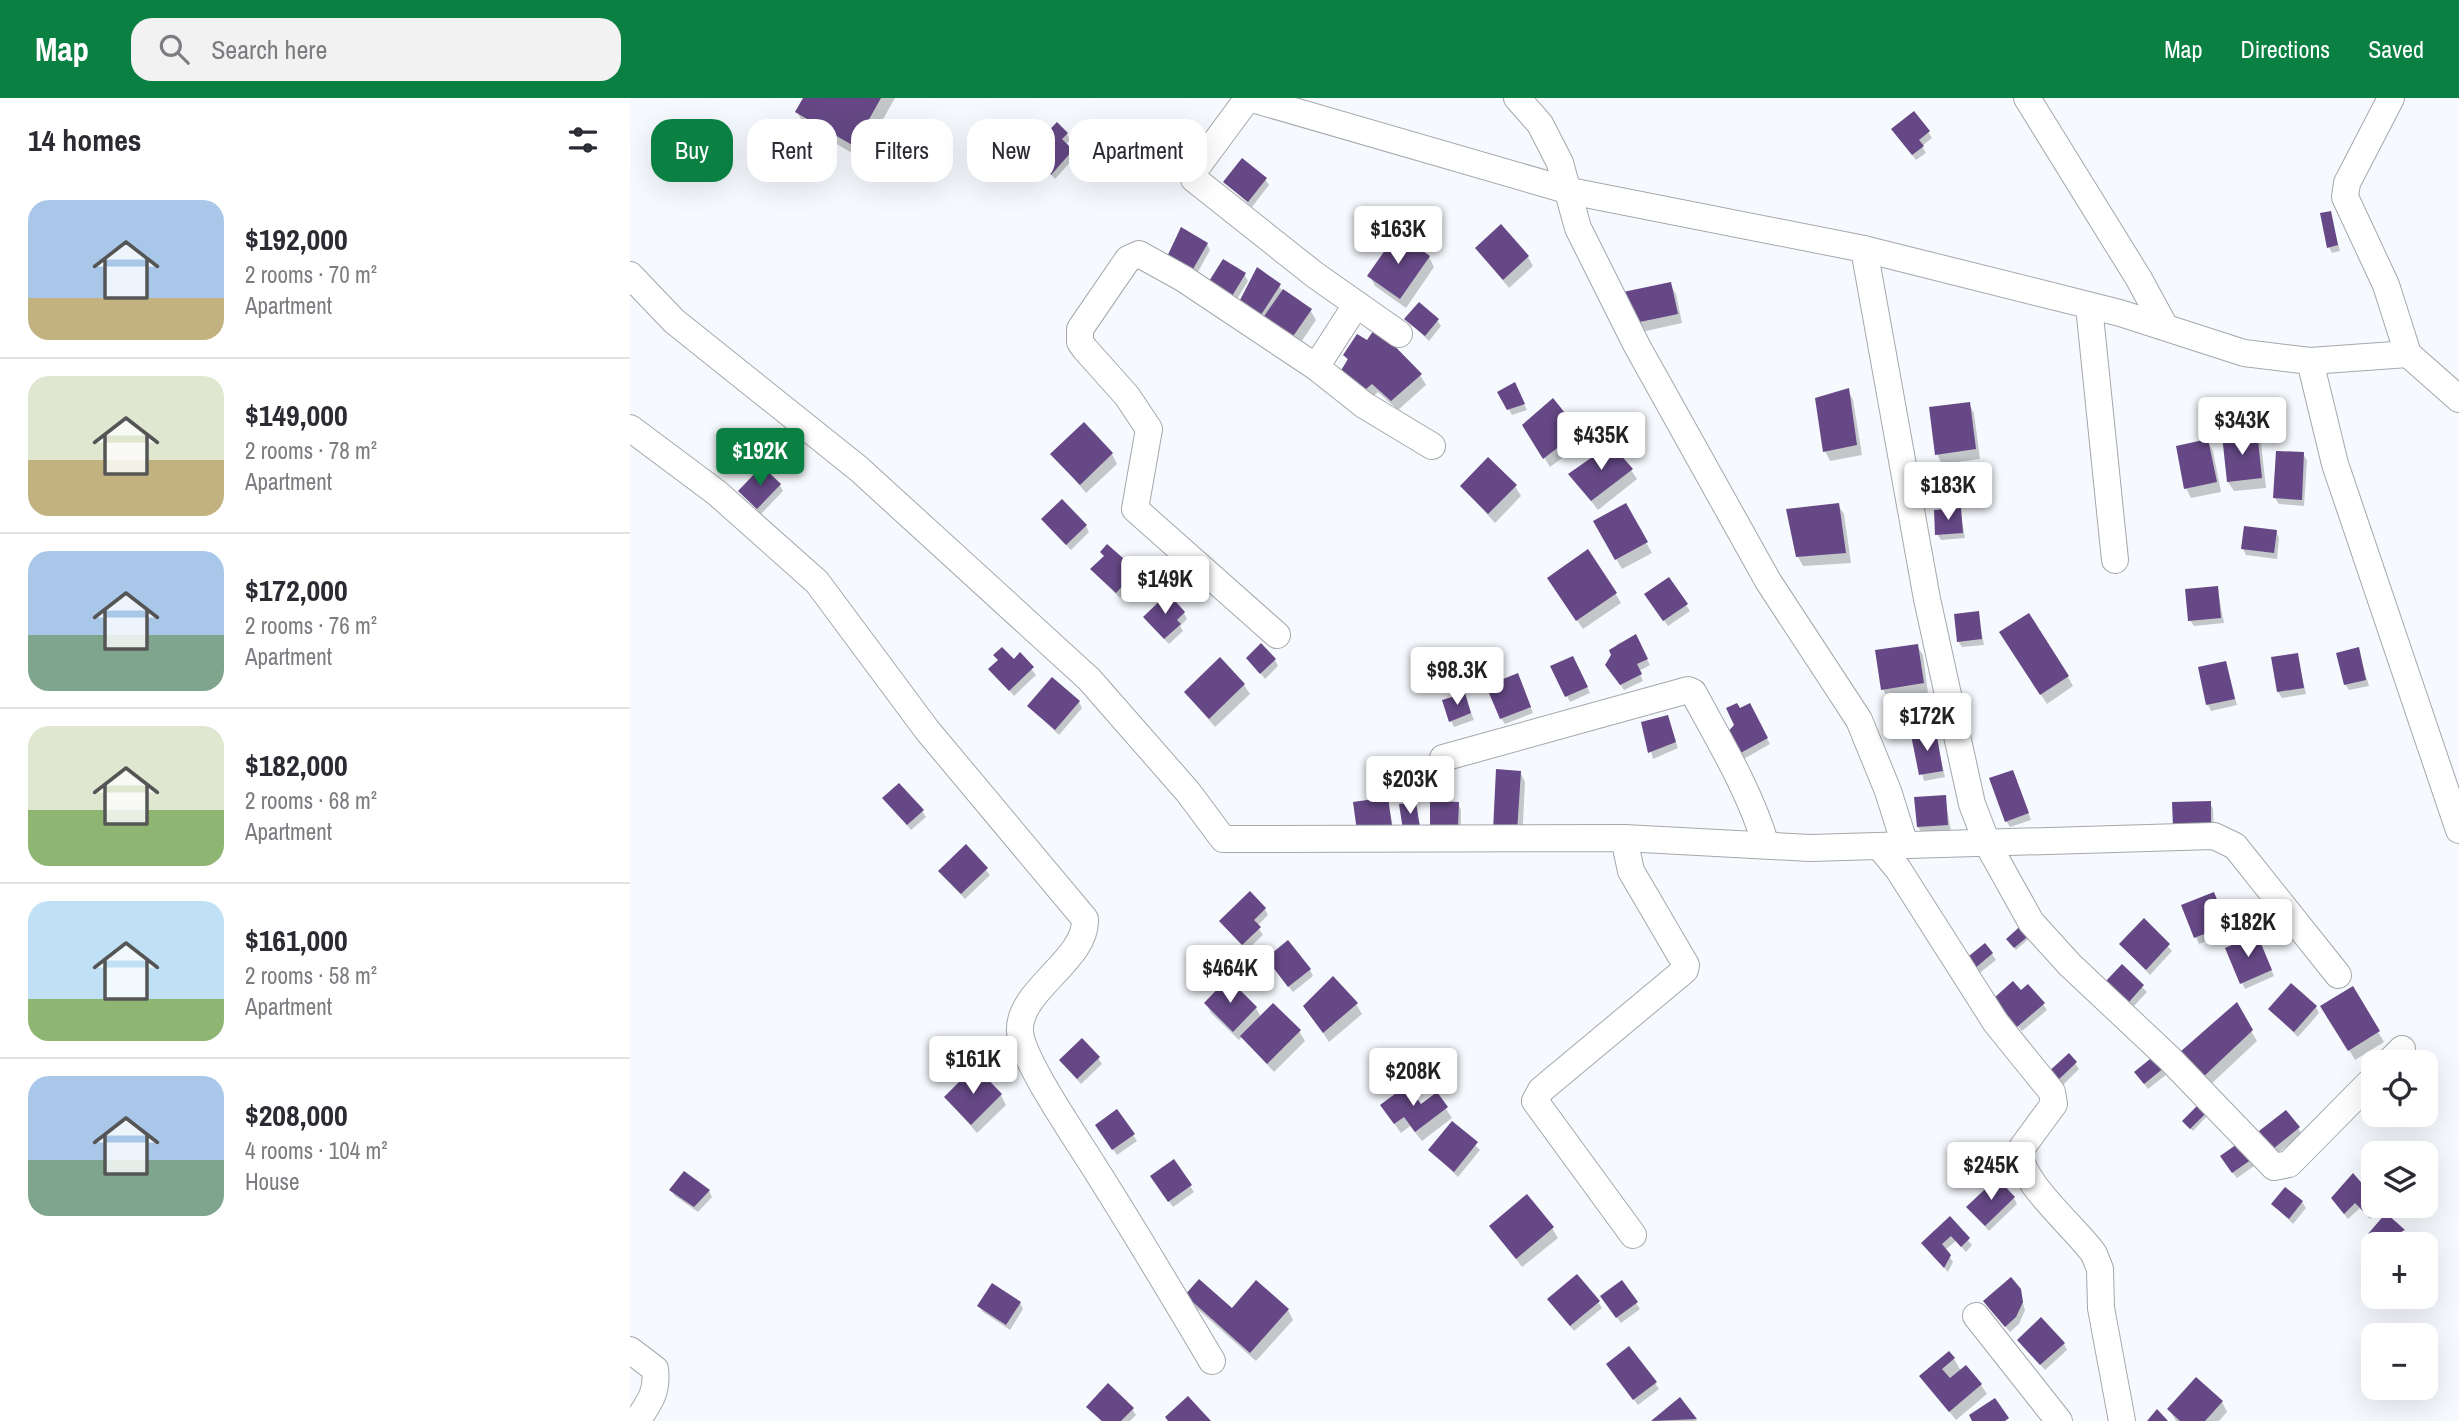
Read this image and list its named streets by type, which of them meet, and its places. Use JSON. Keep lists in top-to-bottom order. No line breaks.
{"page":{"header":"Map","search":"Search here","nav":["Map","Directions","Saved"],"heading":"14 homes","chip":["Buy","Rent","Filters","New","Apartment"],"list":[{"name":"$192,000","note":"2 rooms · 70 m² · Apartment"},{"name":"$149,000","note":"2 rooms · 78 m² · Apartment"},{"name":"$172,000","note":"2 rooms · 76 m² · Apartment"},{"name":"$182,000","note":"2 rooms · 68 m² · Apartment"},{"name":"$161,000","note":"2 rooms · 58 m² · Apartment"},{"name":"$208,000","note":"4 rooms · 104 m² · House"}],"price":["$163K","$343K","$435K","$192K","$183K","$149K","$98.3K","$172K","$203K","$182K","$464K","$161K","$208K","$245K"],"map_buttons":["+","−"]}}
